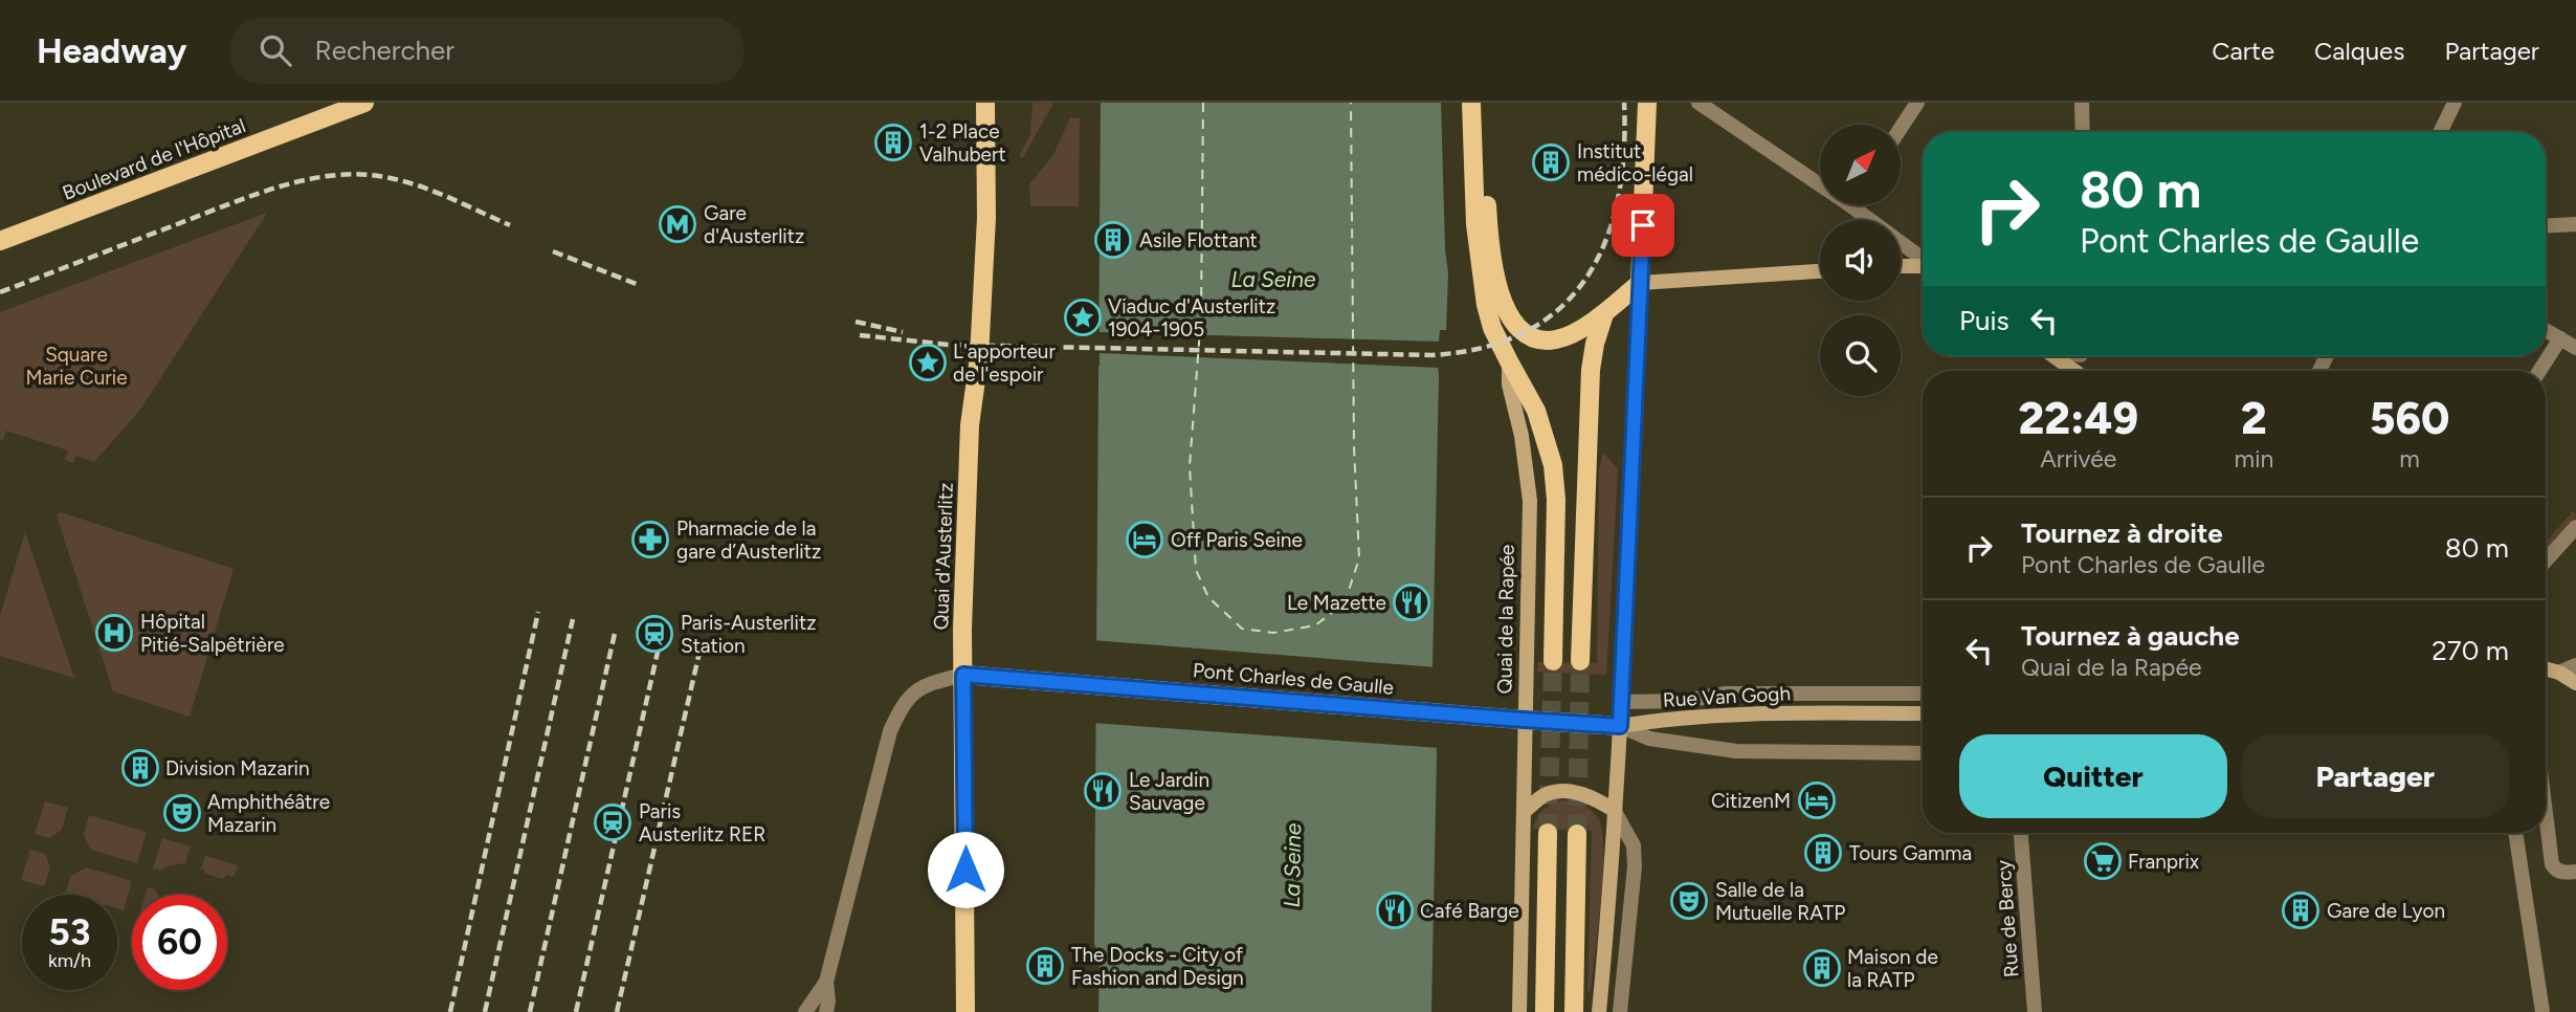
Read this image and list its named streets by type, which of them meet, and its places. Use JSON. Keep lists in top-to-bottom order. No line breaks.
{"streets":{"main road":["Boulevard de l'Hôpital","Quai d'Austerlitz","Quai de la Rapée","Pont Charles de Gaulle","Rue Van Gogh"],"street":["Rue de Bercy"]},"crossings":[["Quai d'Austerlitz","Pont Charles de Gaulle"],["Quai de la Rapée","Pont Charles de Gaulle"],["Pont Charles de Gaulle","Rue Van Gogh"]],"water":["La Seine"],"parks":["Square Marie Curie"],"places":{"building":["1-2 Place Valhubert","Institut médico-légal","Asile Flottant","Division Mazarin","Tours Gamma","Gare de Lyon","The Docks - City of Fashion and Design","Maison de la RATP"],"metro station":["Gare d'Austerlitz"],"place":["Viaduc d'Austerlitz 1904-1905","L'apporteur de l'espoir"],"pharmacy":["Pharmacie de la gare d’Austerlitz"],"hotel":["Off Paris Seine","CitizenM"],"restaurant":["Le Mazette","Le Jardin Sauvage","Café Barge"],"hospital":["Hôpital Pitié-Salpêtrière"],"station":["Paris-Austerlitz Station","Paris Austerlitz RER"],"theatre":["Amphithéâtre Mazarin","Salle de la Mutuelle RATP"],"supermarket":["Franprix"]},"north":"top right","page":{"header":"Headway","search":"Rechercher","nav":["Carte","Calques","Partager"],"turn":["80 m","Pont Charles de Gaulle"],"then":"Puis","eta":["22:49","Arrivée","2","min","560","m"],"list":[{"name":"Tournez à droite","note":"Pont Charles de Gaulle","value":"80 m"},{"name":"Tournez à gauche","note":"Quai de la Rapée","value":"270 m"}],"buttons":["Quitter","Partager"],"speed":"53 km/h","limit":"60"}}
